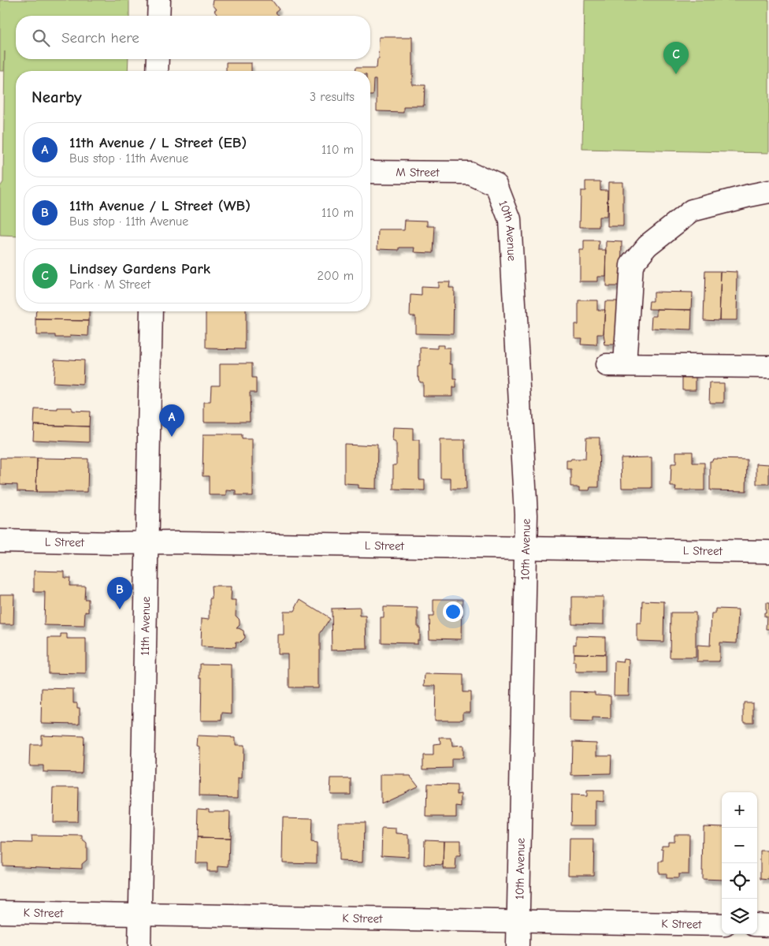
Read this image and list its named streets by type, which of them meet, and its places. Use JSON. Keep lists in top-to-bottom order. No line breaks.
{"streets":{"street":["M Street","10th Avenue","L Street","11th Avenue","K Street"]},"crossings":[["M Street","10th Avenue"],["10th Avenue","L Street"],["10th Avenue","K Street"],["L Street","11th Avenue"],["11th Avenue","K Street"]],"page":{"search":"Search here","pins":["C","A","B"],"heading":["Nearby","3 results"],"list":[{"mark":"A","name":"11th Avenue / L Street (EB)","note":"Bus stop · 11th Avenue","value":"110 m"},{"mark":"B","name":"11th Avenue / L Street (WB)","note":"Bus stop · 11th Avenue","value":"110 m"},{"mark":"C","name":"Lindsey Gardens Park","note":"Park · M Street","value":"200 m"}],"map_buttons":["+","−"]}}
